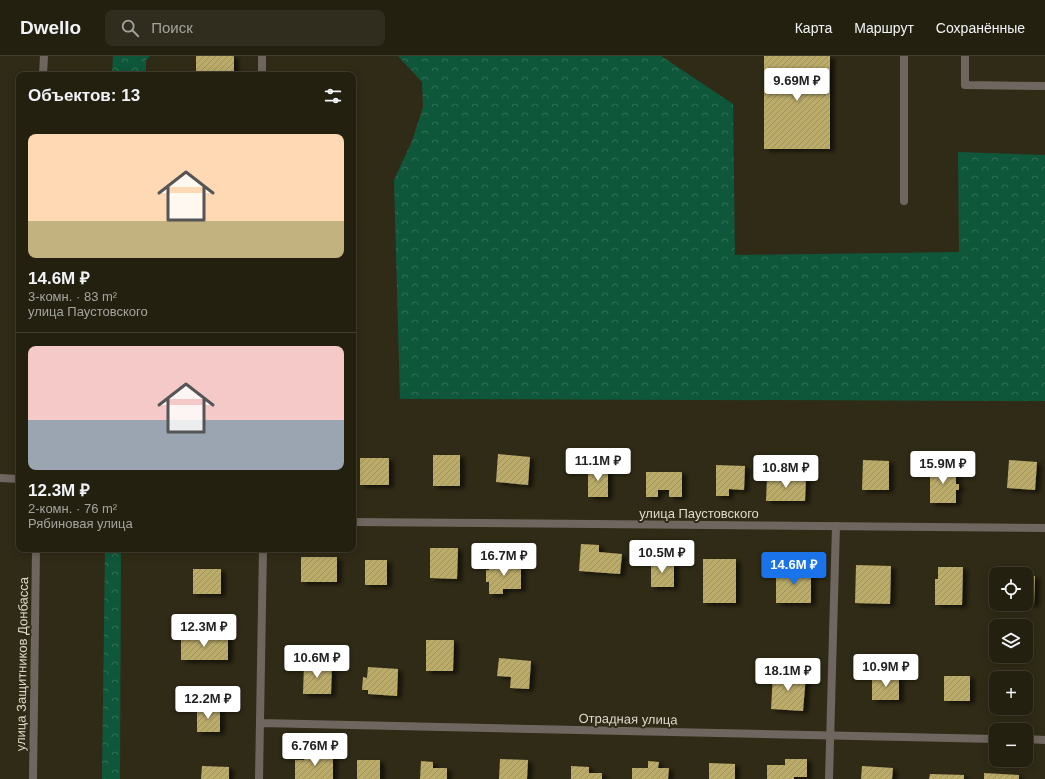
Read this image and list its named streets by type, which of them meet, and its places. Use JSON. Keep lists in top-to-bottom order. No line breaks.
{"streets":{"street":["улица Паустовского","улица Защитников Донбасса","Отрадная улица"]},"page":{"header":"Dwello","search":"Поиск","nav":["Карта","Маршрут","Сохранённые"],"price":["9.69M ₽","11.1M ₽","15.9M ₽","10.8M ₽","10.5M ₽","16.7M ₽","14.6M ₽","12.3M ₽","10.6M ₽","10.9M ₽","18.1M ₽","12.2M ₽","6.76M ₽"],"heading":"Объектов: 13","list":[{"name":"14.6M ₽","note":"3-комн. · 83 m² · улица Паустовского"},{"name":"12.3M ₽","note":"2-комн. · 76 m² · Рябиновая улица"}],"map_buttons":["+","−"]}}
